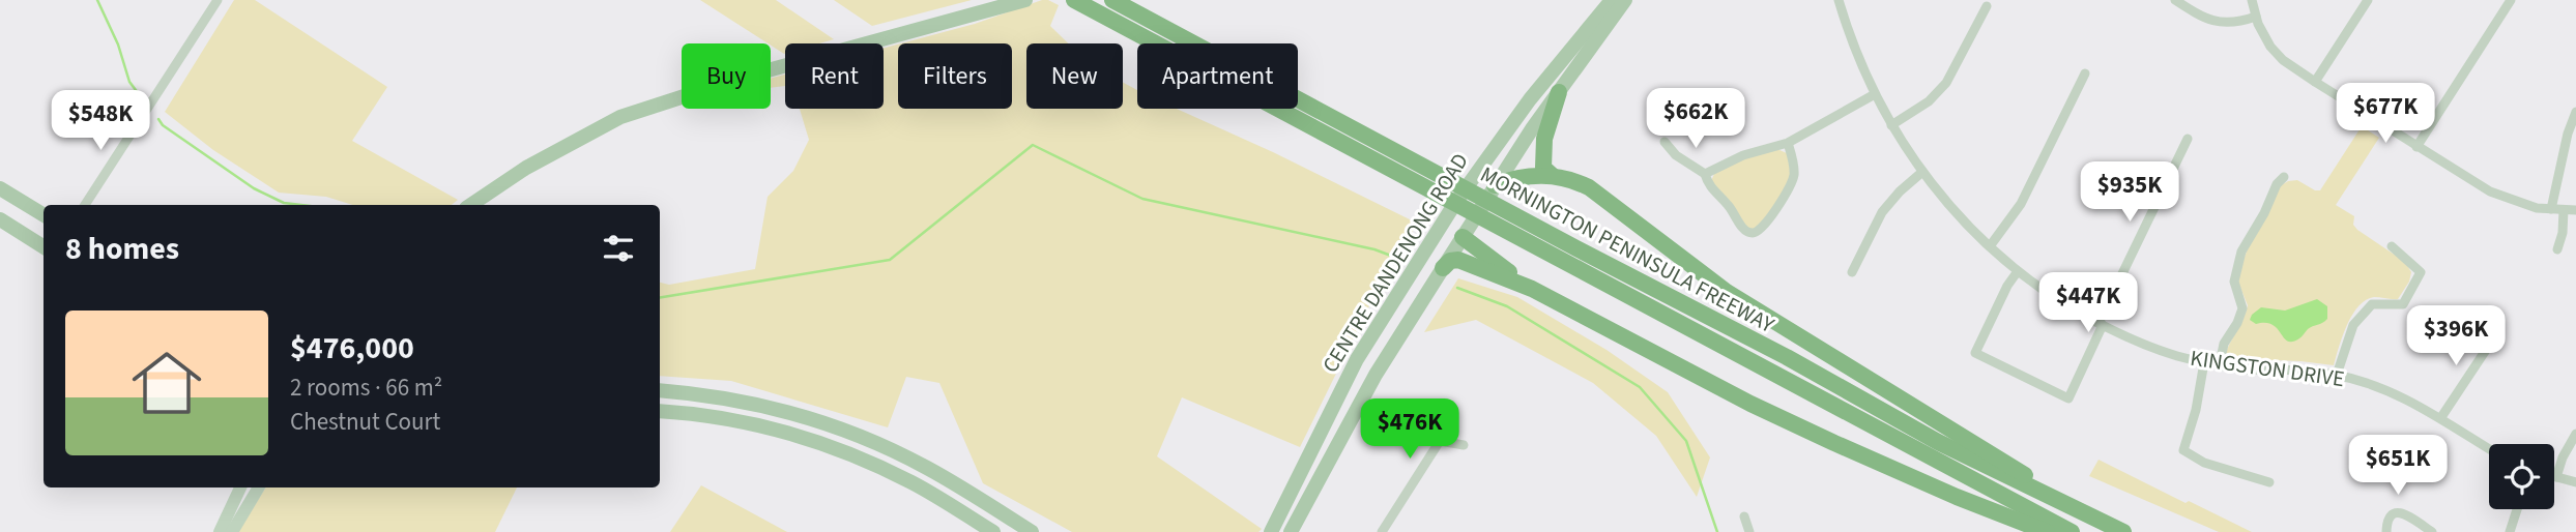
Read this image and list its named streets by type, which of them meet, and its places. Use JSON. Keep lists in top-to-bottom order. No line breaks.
{"streets":{"highway":["MORNINGTON PENINSULA FREEWAY"],"main road":["CENTRE DANDENONG ROAD"],"street":["KINGSTON DRIVE"]},"crossings":[["MORNINGTON PENINSULA FREEWAY","CENTRE DANDENONG ROAD"]],"page":{"chip":["Buy","Rent","Filters","New","Apartment"],"price":["$677K","$662K","$548K","$935K","$447K","$396K","$476K","$651K"],"heading":"8 homes","list":[{"name":"$476,000","note":"2 rooms · 66 m² · Chestnut Court"}]}}
